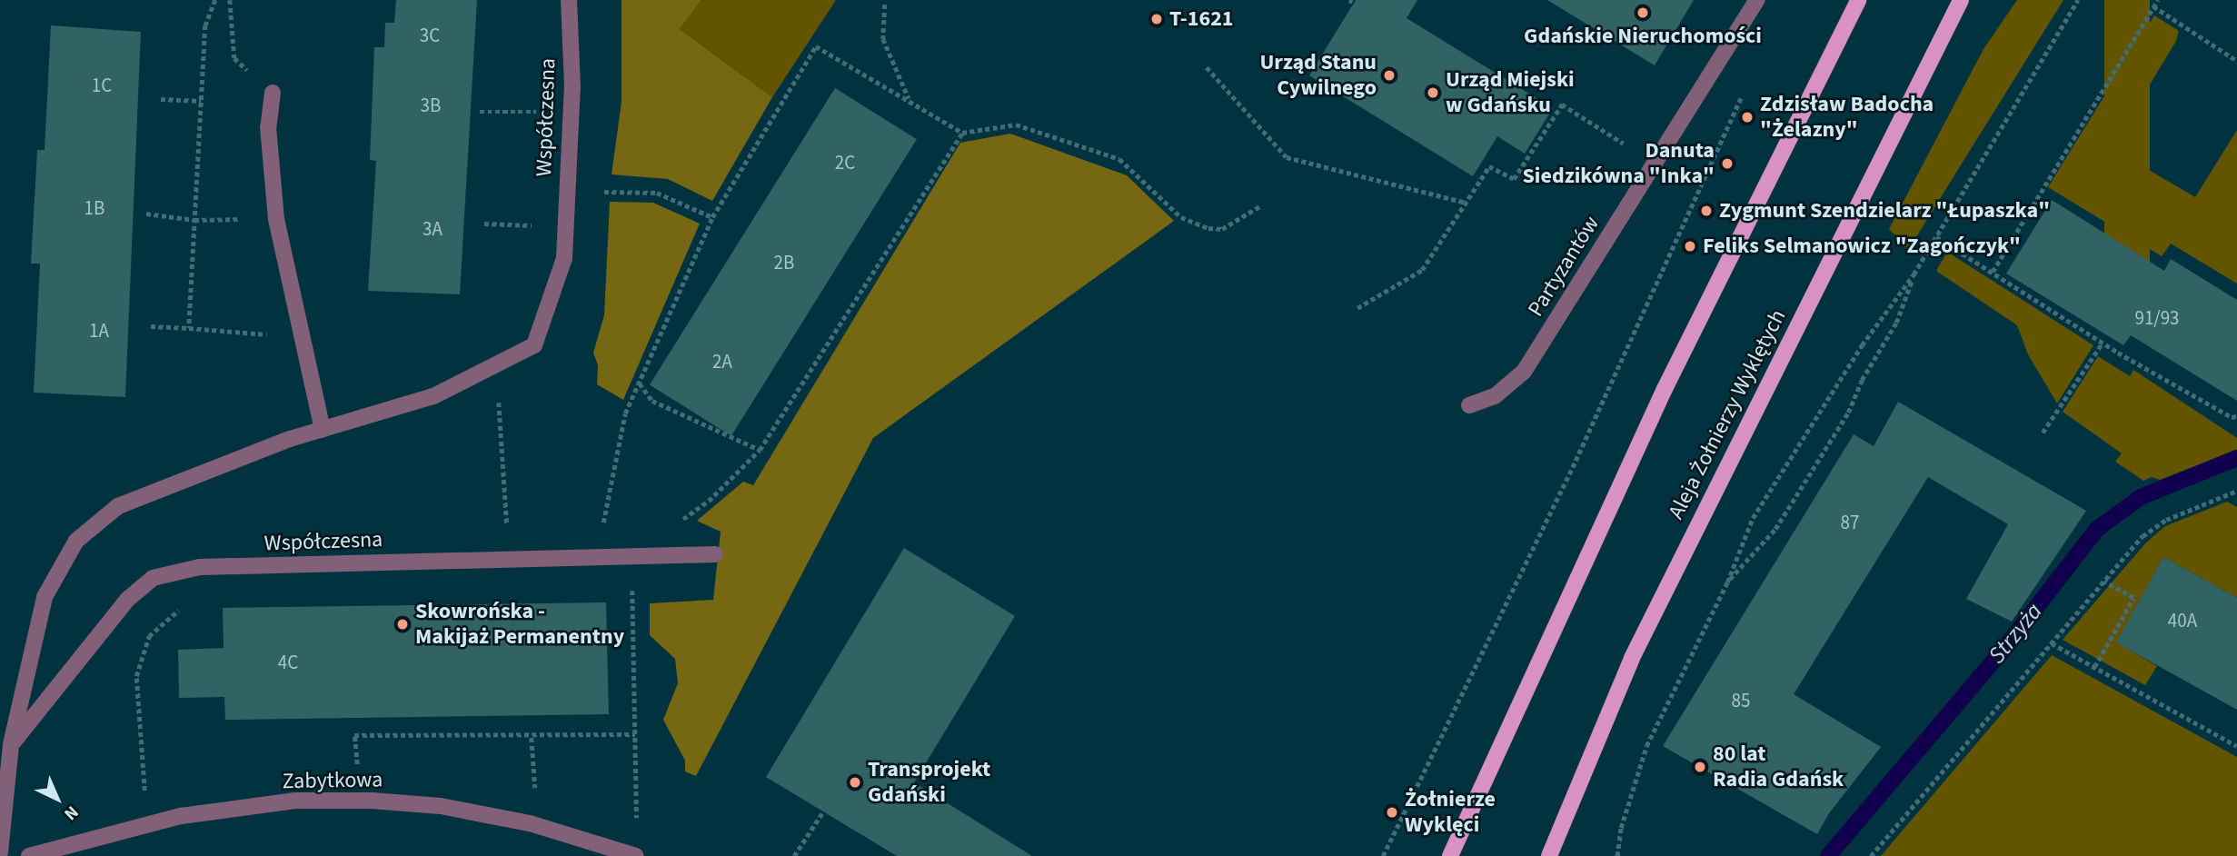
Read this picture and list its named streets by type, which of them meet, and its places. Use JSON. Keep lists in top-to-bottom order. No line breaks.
{"streets":{"main road":["Aleja Żołnierzy Wyklętych"],"street":["Współczesna","Partyzantów","Zabytkowa"]},"water":["Strzyża"],"places":["Gdańskie Nieruchomości","T-1621","Urząd Stanu Cywilnego","Urząd Miejski w Gdańsku","Zdzisław Badocha \"Żelazny\"","Danuta Siedzikówna \"Inka\"","Zygmunt Szendzielarz \"Łupaszka\"","Feliks Selmanowicz \"Zagończyk\"","Skowrońska - Makijaż Permanentny","80 lat Radia Gdańsk","Transprojekt Gdański","Żołnierze Wyklęci"],"house_numbers":["3C","1C","3B","2C","1B","3A","2B","91/93","1A","2A","87","40A","4C","85"],"north":"bottom right"}
